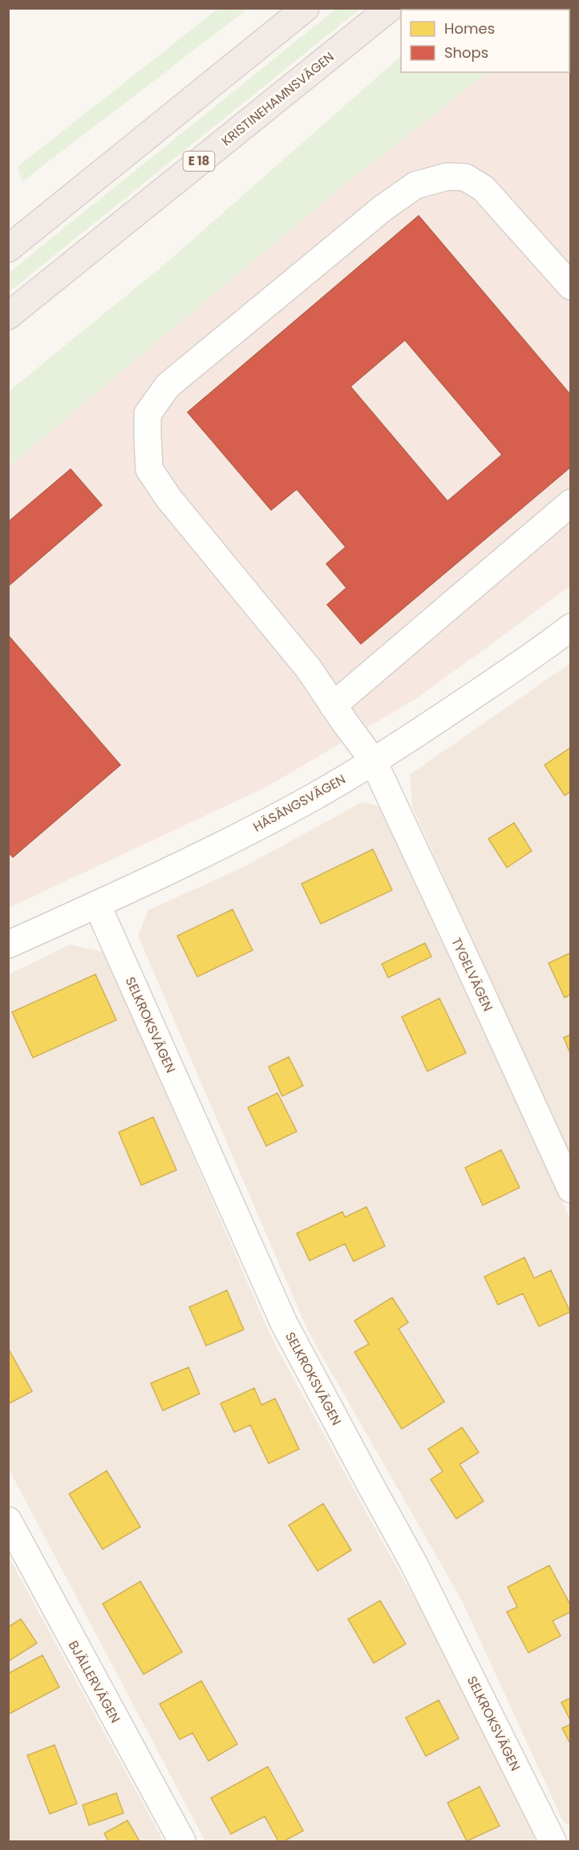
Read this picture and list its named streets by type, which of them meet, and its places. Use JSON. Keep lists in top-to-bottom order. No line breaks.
{"streets":{"highway":["KRISTINEHAMNSVÄGEN","E 18"],"street":["HÄSÄNGSVÄGEN","TYGELVÄGEN","SELKROKSVÄGEN","BJÄLLERVÄGEN"]},"crossings":[["HÄSÄNGSVÄGEN","TYGELVÄGEN"],["HÄSÄNGSVÄGEN","SELKROKSVÄGEN"]],"legend":["Homes","Shops"]}
